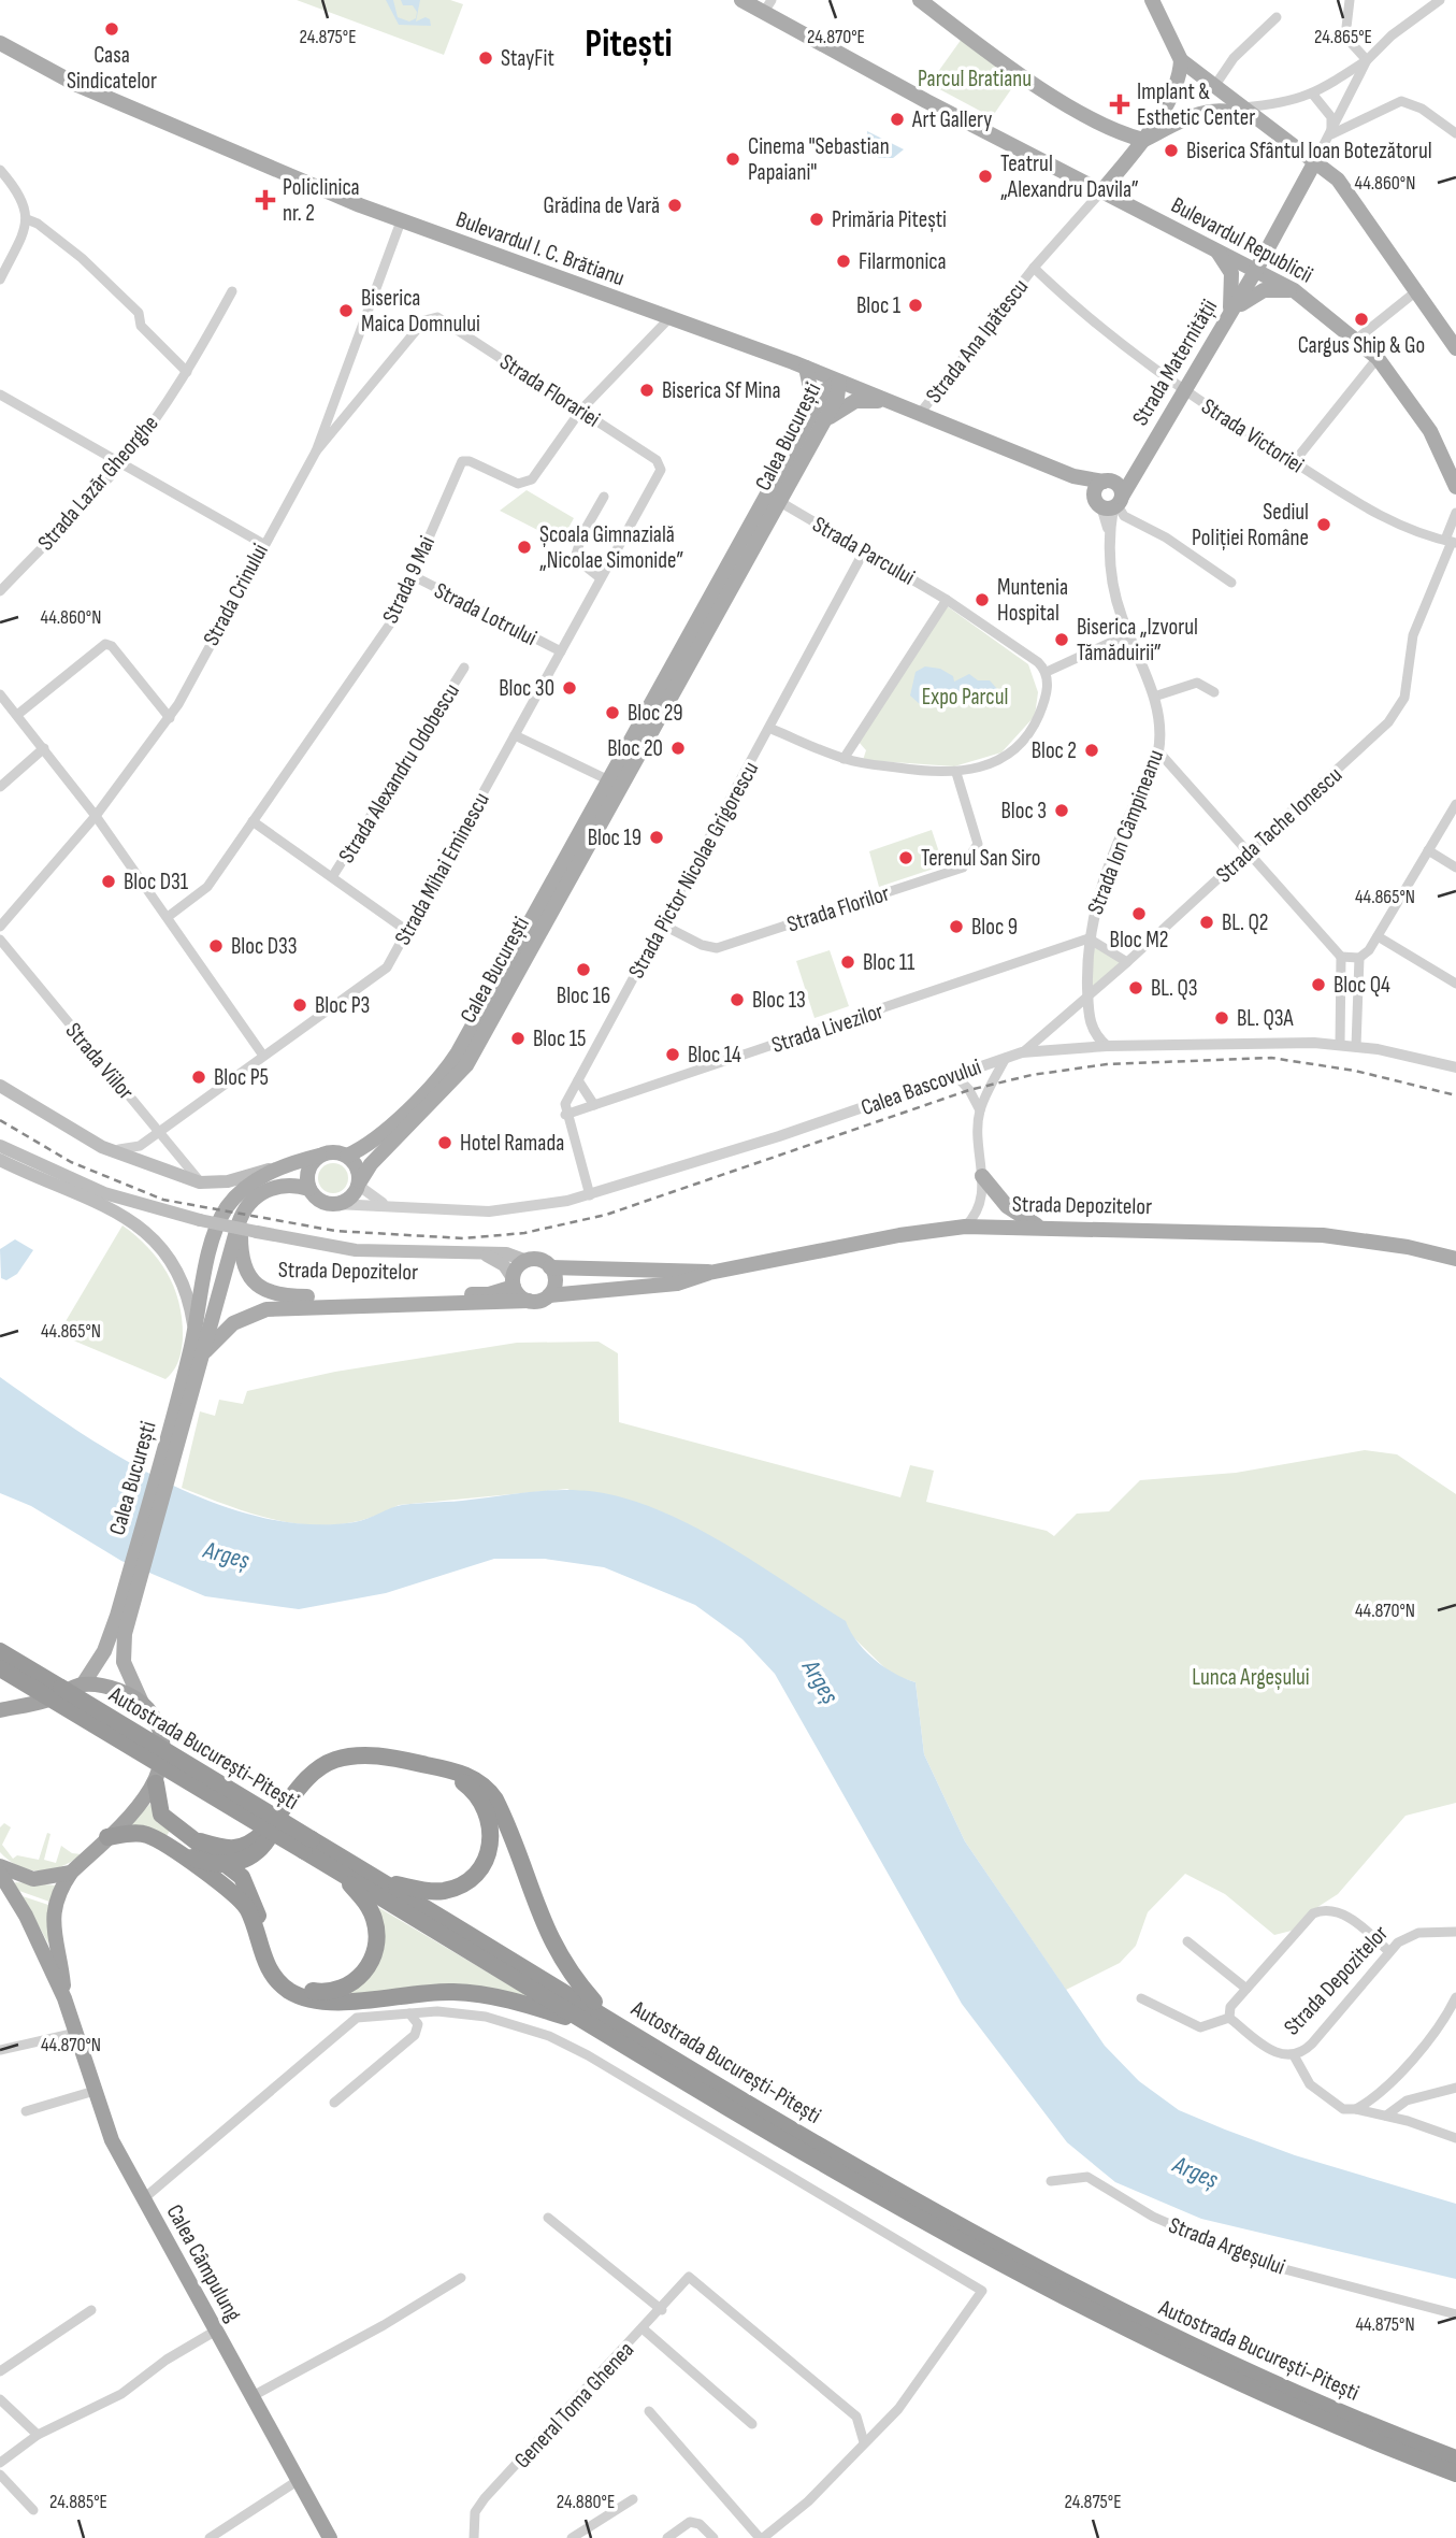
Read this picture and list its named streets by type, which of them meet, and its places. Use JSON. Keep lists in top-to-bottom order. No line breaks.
{"streets":{"highway":["Autostrada București-Pitești","Calea Câmpulung"],"main road":["Bulevardul Republicii","Bulevardul I. C. Brătianu","Strada Maternității","Calea București","Strada Depozitelor"],"street":["Strada Ana Ipătescu","Strada Florariei","Strada Victoriei","Strada Lazăr Gheorghe","Strada Parcului","Strada 9 Mai","Strada Crinului","Strada Lotrului","Strada Alexandru Odobescu","Strada Tache Ionescu","Strada Ion Câmpineanu","Strada Mihai Eminescu","Strada Pictor Nicolae Grigorescu","Strada Florilor","Strada Livezilor","Strada Viilor","Calea Bascovului","Strada Argeșului","General Toma Ghenea"]},"crossings":[["Bulevardul Republicii","Strada Ana Ipătescu"],["Bulevardul Republicii","Strada Maternității"],["Bulevardul I. C. Brătianu","Strada Ana Ipătescu"],["Bulevardul I. C. Brătianu","Strada Maternității"],["Bulevardul I. C. Brătianu","Calea București"],["Bulevardul I. C. Brătianu","Strada 9 Mai"],["Bulevardul I. C. Brătianu","Strada Crinului"],["Bulevardul I. C. Brătianu","Strada Ion Câmpineanu"],["Strada Ana Ipătescu","Strada Victoriei"],["Strada Maternității","Strada Victoriei"],["Strada Maternității","Strada Ion Câmpineanu"],["Strada Florariei","Strada 9 Mai"],["Strada Florariei","Strada Crinului"],["Strada Florariei","Strada Mihai Eminescu"],["Strada Victoriei","Strada Tache Ionescu"],["Calea București","Strada Parcului"],["Calea București","Calea Bascovului"],["Calea București","Strada Depozitelor"],["Calea București","Calea Câmpulung"],["Strada Parcului","Strada Pictor Nicolae Grigorescu"],["Strada 9 Mai","Strada Lotrului"],["Strada Lotrului","Strada Mihai Eminescu"],["Strada Tache Ionescu","Strada Ion Câmpineanu"],["Strada Tache Ionescu","Calea Bascovului"],["Strada Ion Câmpineanu","Strada Livezilor"],["Strada Ion Câmpineanu","Calea Bascovului"],["Strada Mihai Eminescu","Strada Viilor"],["Strada Pictor Nicolae Grigorescu","Strada Florilor"],["Strada Pictor Nicolae Grigorescu","Strada Livezilor"]],"districts":["Pitești"],"water":["Argeș"],"parks":["Parcul Bratianu","Expo Parcul","Lunca Argeșului"],"places":{"other":["Casa Sindicatelor","StayFit","Art Gallery","Biserica Sfântul Ioan Botezătorul","Cinema \"Sebastian Papaiani\"","Teatrul „Alexandru Davila”","Grădina de Vară","Primăria Pitești","Filarmonica","Bloc 1","Biserica Maica Domnului","Cargus Ship & Go","Biserica Sf Mina","Sediul Poliției Române","Școala Gimnazială „Nicolae Simonide”","Muntenia Hospital","Biserica „Izvorul Tămăduirii”","Bloc 30","Bloc 29","Bloc 20","Bloc 2","Bloc 3","Bloc 19","Terenul San Siro","Bloc D31","Bloc M2","BL. Q2","Bloc 9","Bloc D33","Bloc 11","Bloc 16","Bloc Q4","BL. Q3","Bloc 13","Bloc P3","BL. Q3A","Bloc 15","Bloc 14","Bloc P5","Hotel Ramada"],"health":["Implant & Esthetic Center","Policlinica nr. 2"]},"coordinates":["24.875°E","24.870°E","24.865°E","44.860°N","44.865°N","44.870°N","44.875°N","24.885°E","24.880°E"]}
